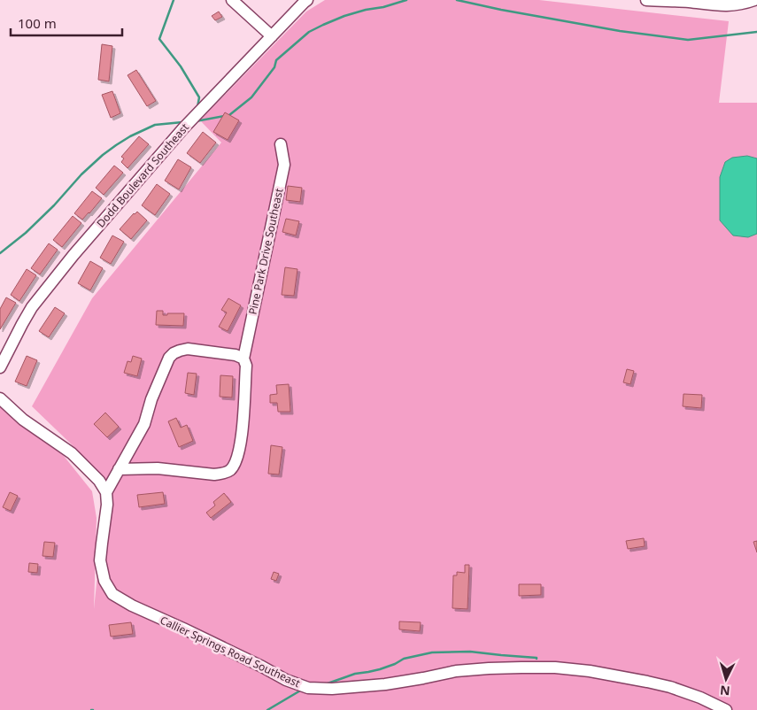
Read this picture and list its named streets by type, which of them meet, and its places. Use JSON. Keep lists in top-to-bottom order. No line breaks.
{"streets":{"street":["Dodd Boulevard Southeast","Pine Park Drive Southeast","Callier Springs Road Southeast"]},"scale_bar":"100 m","north":"bottom"}
